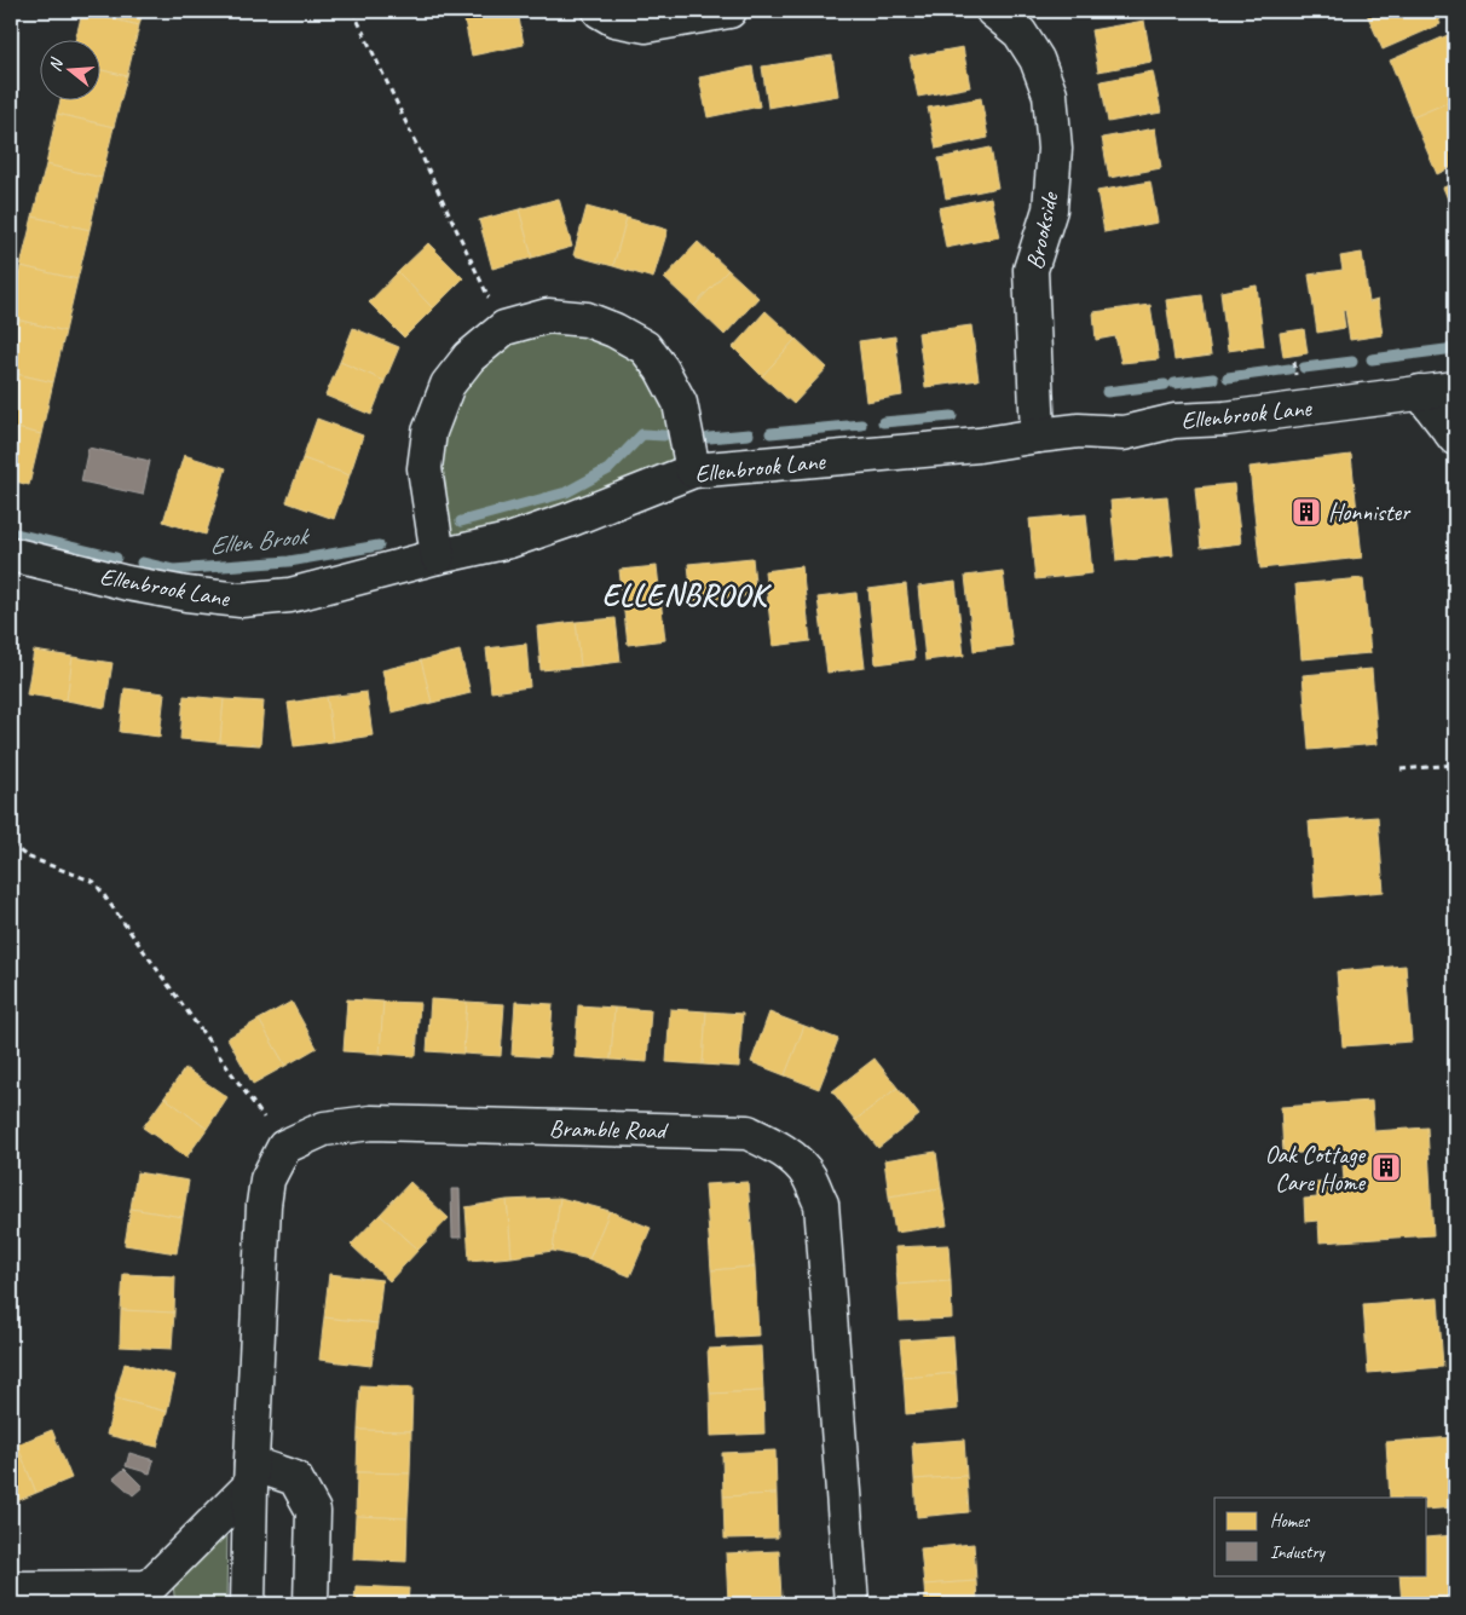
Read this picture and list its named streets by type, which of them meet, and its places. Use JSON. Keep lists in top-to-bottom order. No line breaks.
{"streets":{"street":["Brookside","Ellenbrook Lane","Bramble Road"]},"crossings":[["Brookside","Ellenbrook Lane"]],"districts":["ELLENBROOK"],"water":["Ellen Brook"],"places":{"building":["Honnister","Oak Cottage Care Home"]},"legend":["Homes","Industry"],"north":"left"}
